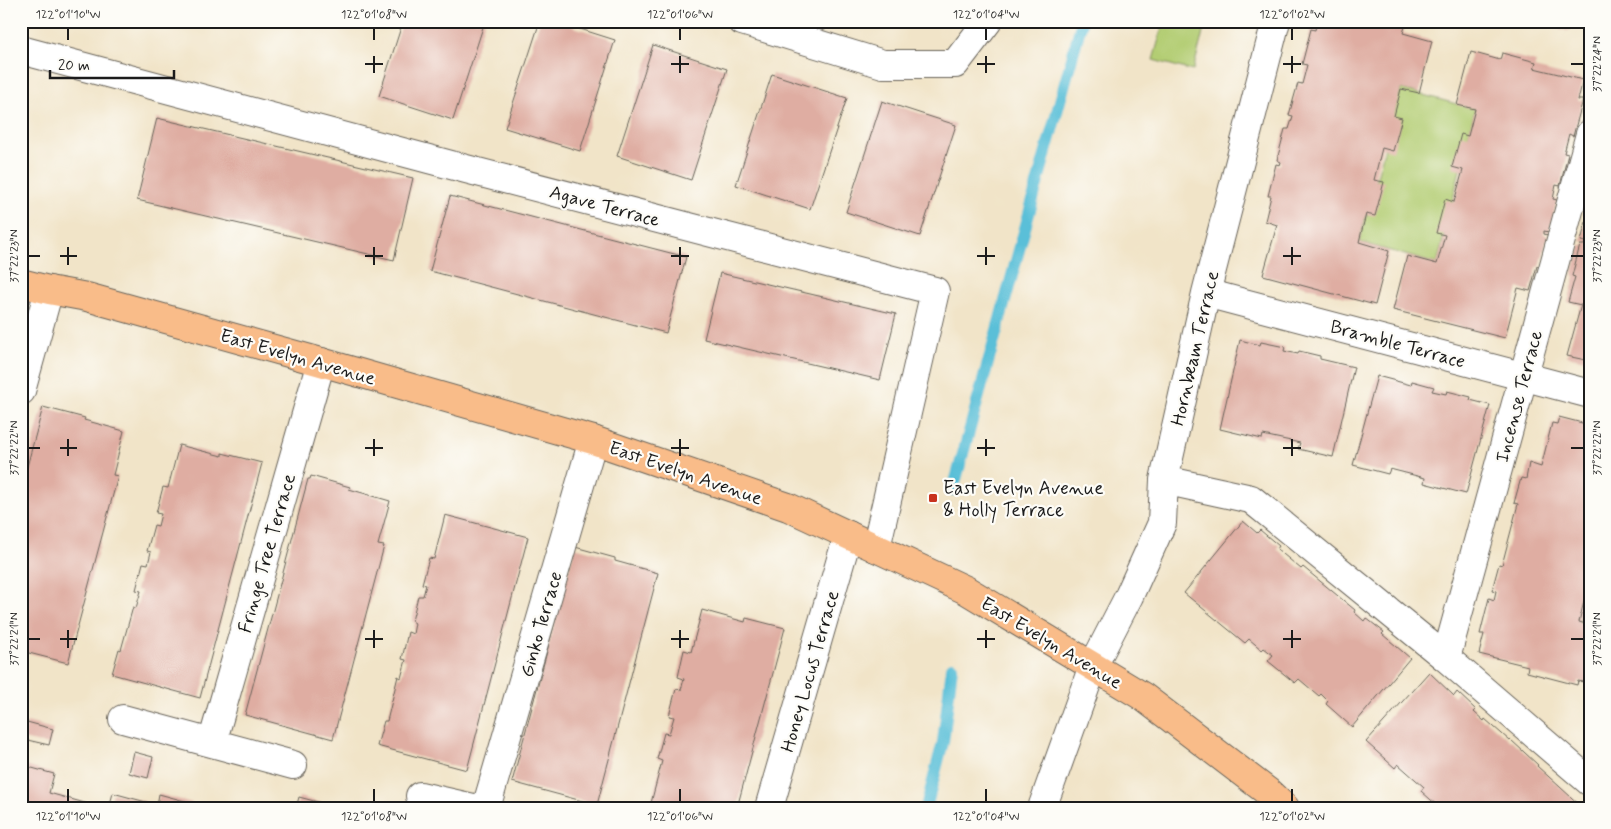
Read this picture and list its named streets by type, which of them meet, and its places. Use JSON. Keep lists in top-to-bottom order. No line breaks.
{"streets":{"main road":["East Evelyn Avenue"],"street":["Agave Terrace","Bramble Terrace","Hornbeam Terrace","Incense Terrace","Fringe Tree Terrace","Ginko Terrace","Honey Locus Terrace"]},"crossings":[["Agave Terrace","East Evelyn Avenue"],["Bramble Terrace","Hornbeam Terrace"],["Bramble Terrace","Incense Terrace"],["Hornbeam Terrace","East Evelyn Avenue"],["East Evelyn Avenue","Fringe Tree Terrace"],["East Evelyn Avenue","Ginko Terrace"],["East Evelyn Avenue","Honey Locus Terrace"]],"places":{"transit":["East Evelyn Avenue & Holly Terrace"]},"scale_bar":"20 m","coordinates":["122°01'10\"W","122°01'08\"W","122°01'06\"W","122°01'04\"W","122°01'02\"W","37°22'24\"N","37°22'23\"N","37°22'22\"N","37°22'21\"N"]}
